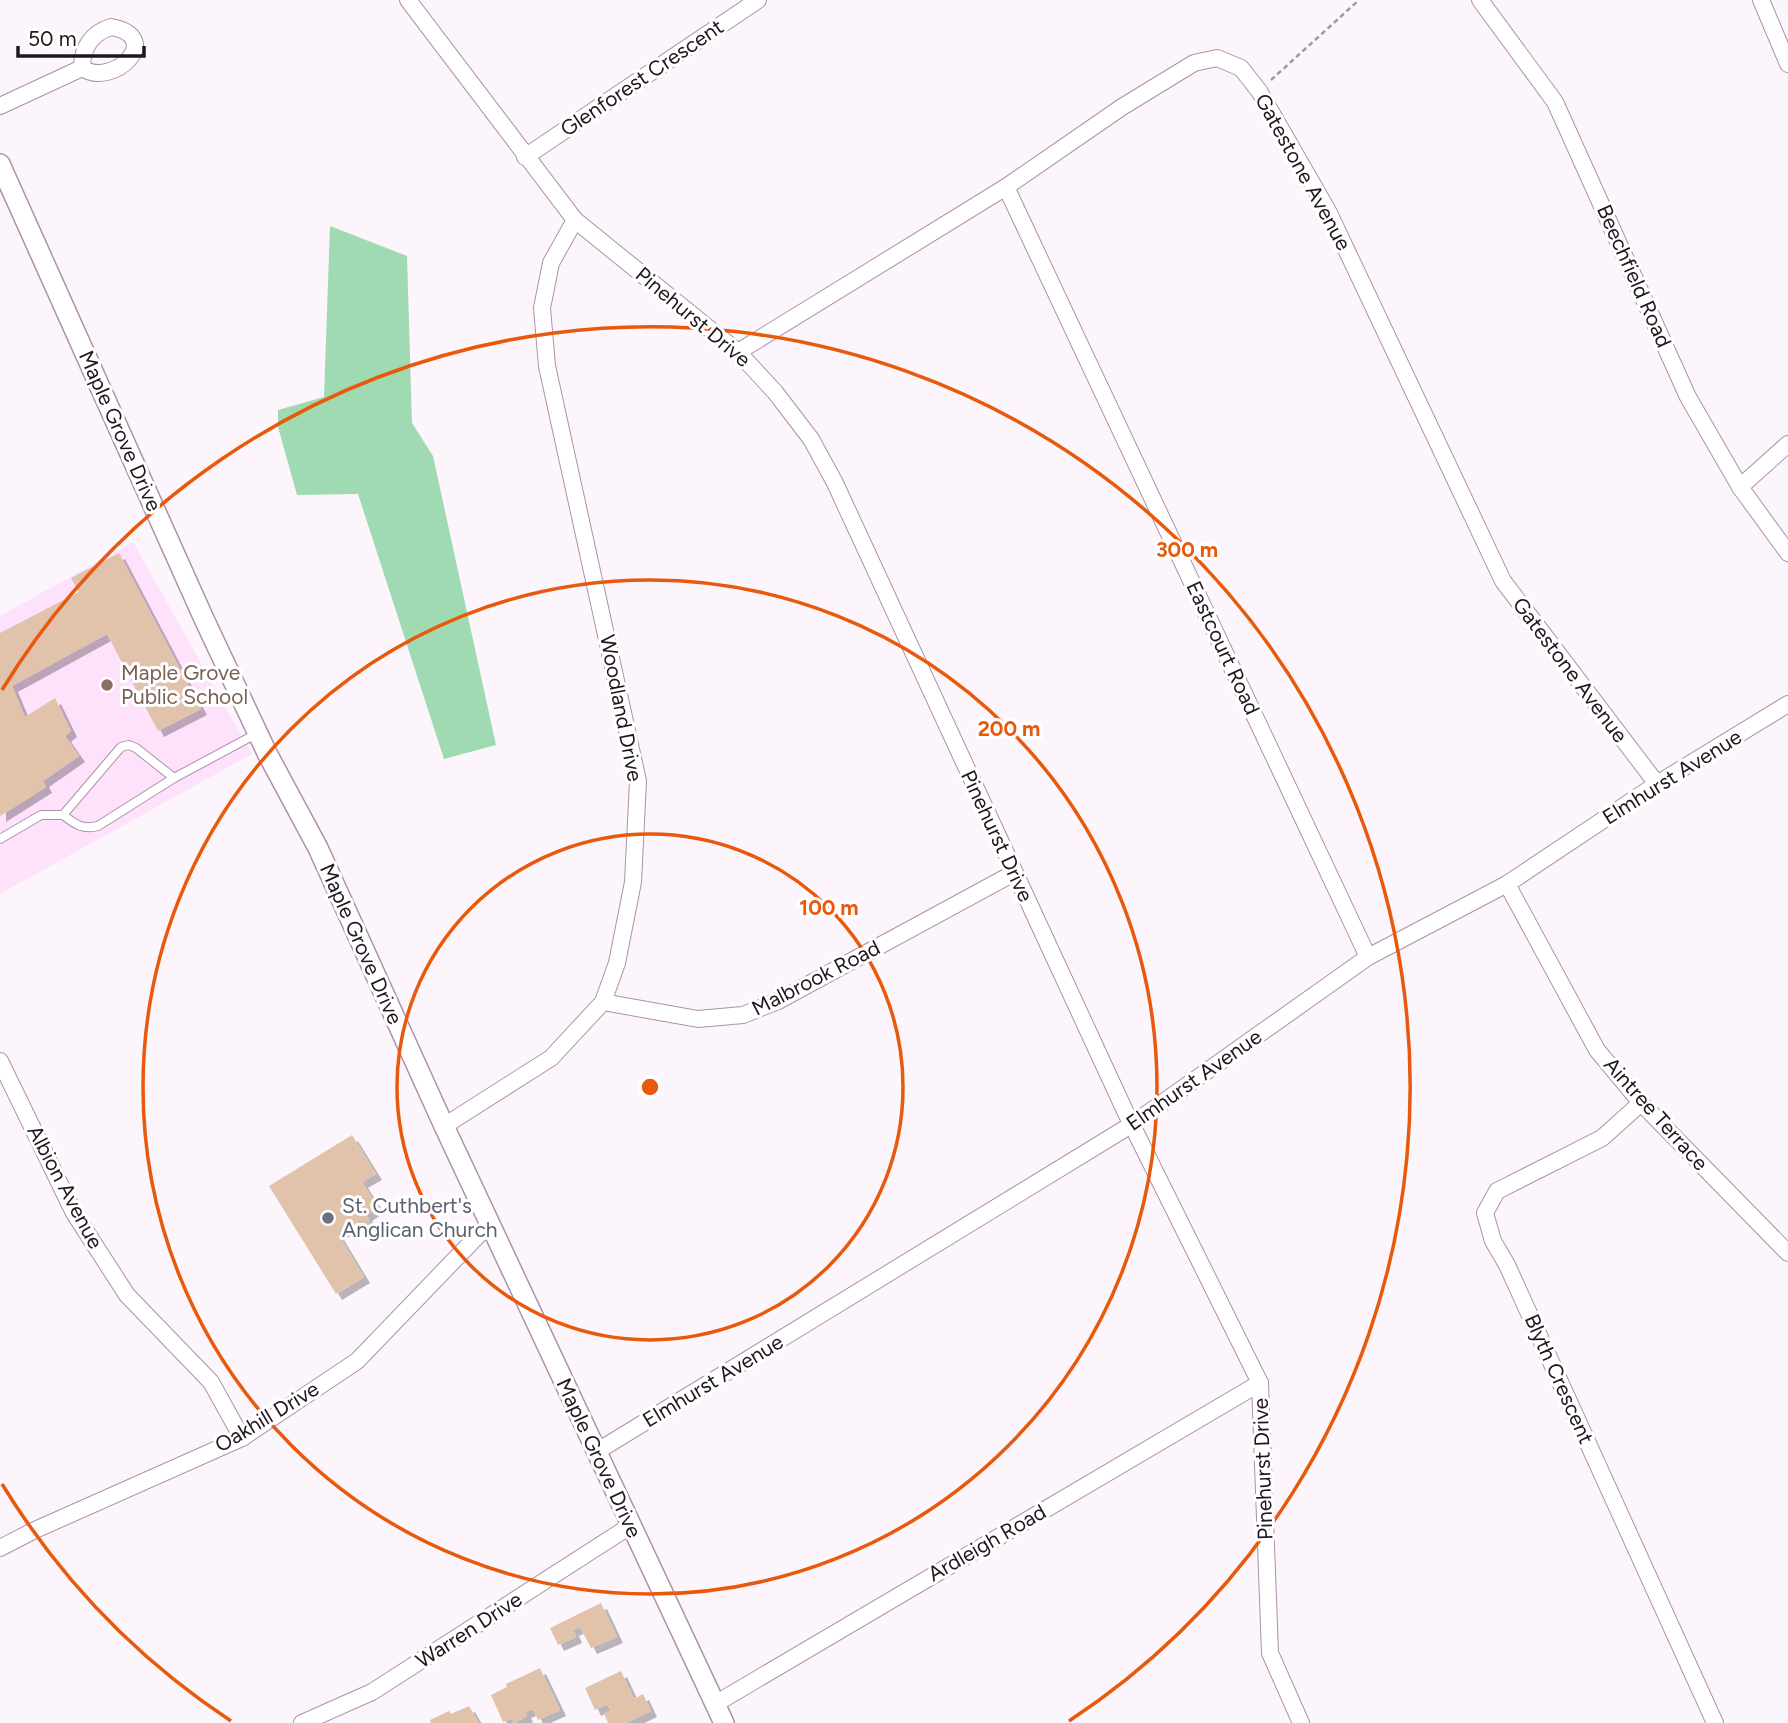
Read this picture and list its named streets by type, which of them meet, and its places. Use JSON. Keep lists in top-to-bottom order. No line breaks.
{"streets":{"street":["Glenforest Crescent","Gatestone Avenue","Beechfield Road","Pinehurst Drive","Maple Grove Drive","Eastcourt Road","Woodland Drive","Elmhurst Avenue","Malbrook Road","Aintree Terrace","Albion Avenue","Blyth Crescent","Oakhill Drive","Ardleigh Road","Warren Drive"]},"crossings":[["Glenforest Crescent","Pinehurst Drive"],["Gatestone Avenue","Pinehurst Drive"],["Gatestone Avenue","Eastcourt Road"],["Gatestone Avenue","Elmhurst Avenue"],["Pinehurst Drive","Woodland Drive"],["Pinehurst Drive","Elmhurst Avenue"],["Pinehurst Drive","Malbrook Road"],["Pinehurst Drive","Ardleigh Road"],["Maple Grove Drive","Woodland Drive"],["Maple Grove Drive","Elmhurst Avenue"],["Maple Grove Drive","Oakhill Drive"],["Maple Grove Drive","Ardleigh Road"],["Maple Grove Drive","Warren Drive"],["Eastcourt Road","Elmhurst Avenue"],["Woodland Drive","Malbrook Road"],["Elmhurst Avenue","Aintree Terrace"],["Aintree Terrace","Blyth Crescent"],["Albion Avenue","Oakhill Drive"]],"places":["Maple Grove Public School","St. Cuthbert's Anglican Church"],"scale_bar":"50 m","rings":["300 m","200 m","100 m"]}
